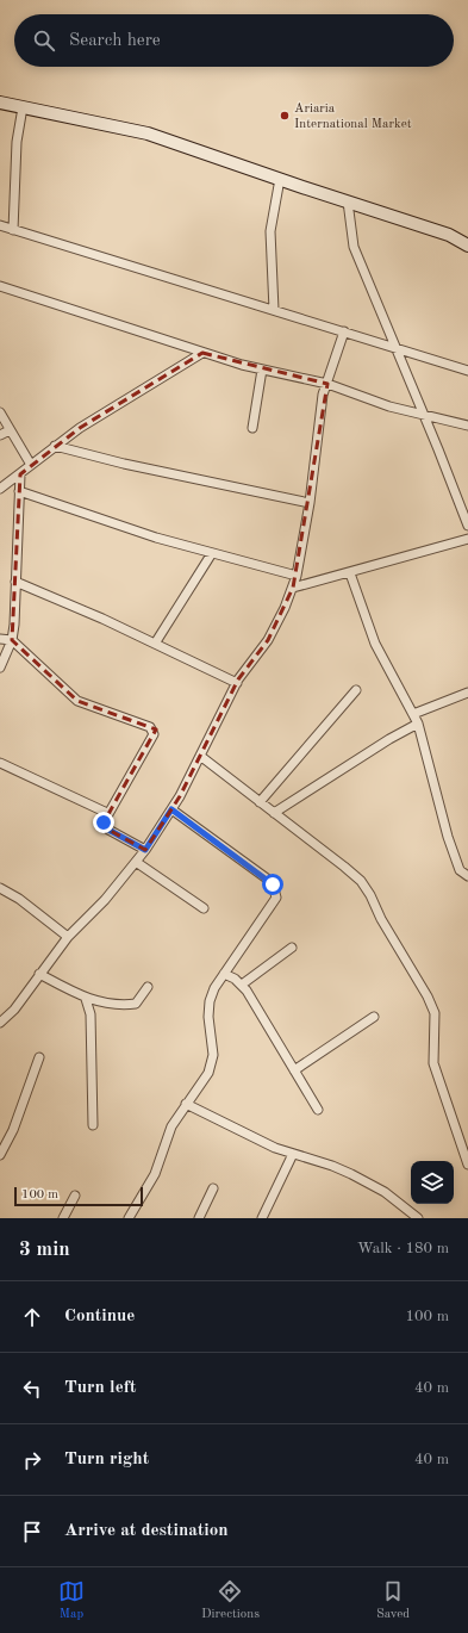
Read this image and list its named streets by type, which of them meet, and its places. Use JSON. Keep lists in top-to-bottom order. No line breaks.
{"places":["Ariaria International Market"],"scale_bar":"100 m","page":{"search":"Search here","scale":"100 m","heading":["3 min","Walk · 180 m"],"list":[["Continue","100 m"],["Turn left","40 m"],["Turn right","40 m"],"Arrive at destination"],"nav":["Map","Directions","Saved"]}}
